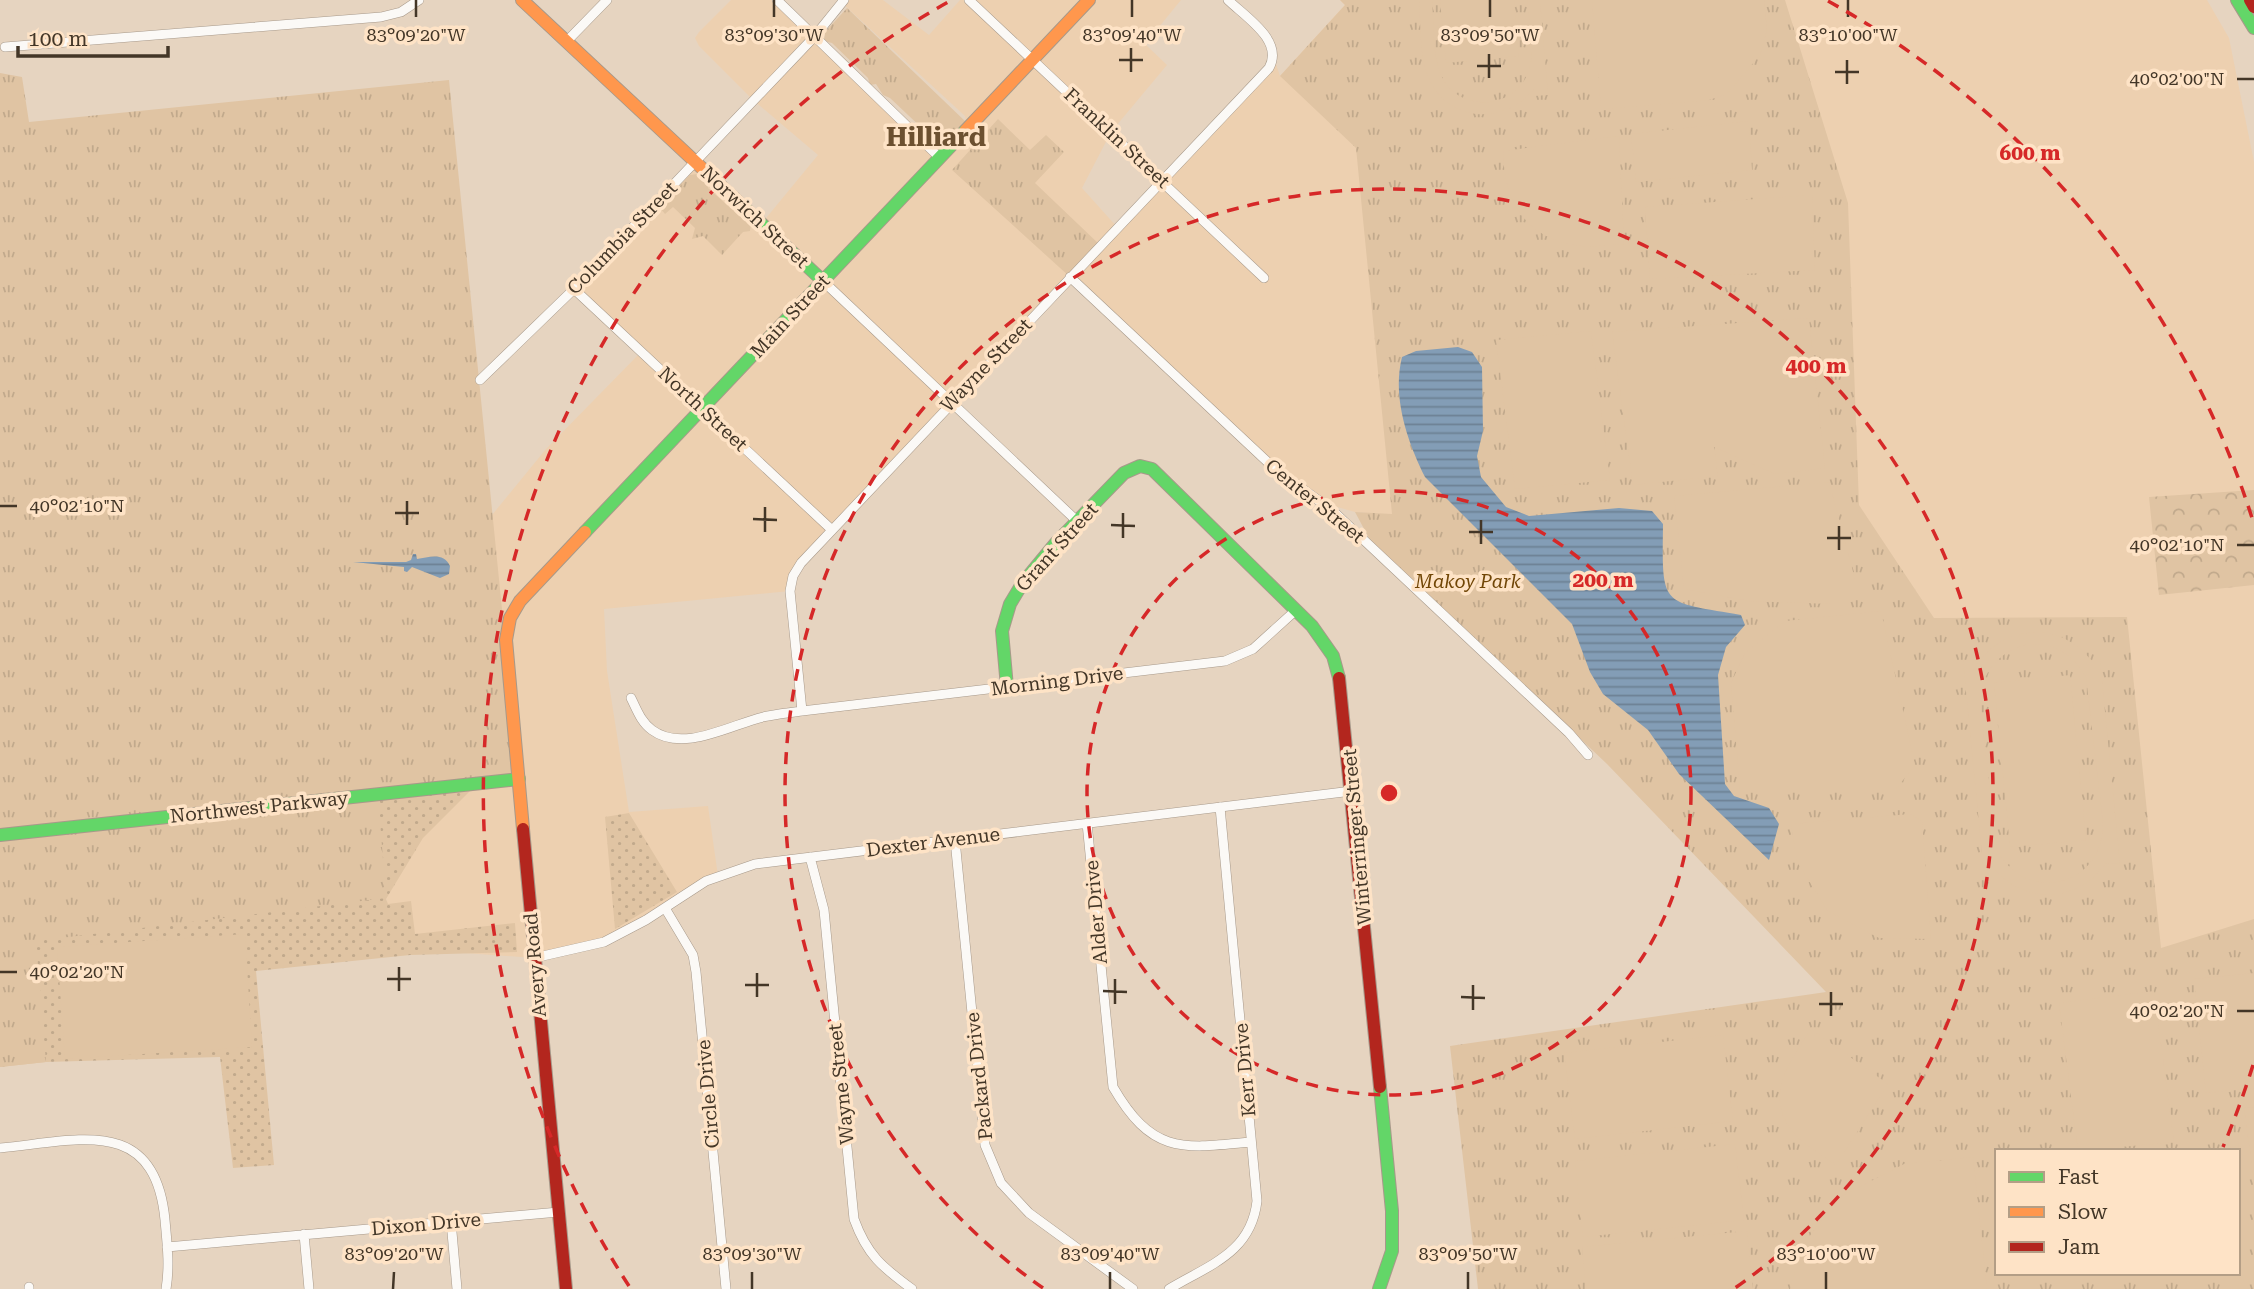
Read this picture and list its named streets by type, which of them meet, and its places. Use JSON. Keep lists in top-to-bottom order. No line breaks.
{"streets":{"main road":["Norwich Street","Main Street","Grant Street","Northwest Parkway","Winterringer Street","Avery Road"],"street":["Franklin Street","Columbia Street","Wayne Street","North Street","Center Street","Morning Drive","Dexter Avenue","Alder Drive","Kerr Drive","Packard Drive","Circle Drive","Dixon Drive"]},"crossings":[["Franklin Street","Main Street"],["Franklin Street","Wayne Street"],["Norwich Street","Columbia Street"],["Norwich Street","Main Street"],["Norwich Street","Wayne Street"],["Norwich Street","Grant Street"],["Columbia Street","North Street"],["Main Street","North Street"],["Main Street","Avery Road"],["Wayne Street","North Street"],["Wayne Street","Center Street"],["Wayne Street","Morning Drive"],["Wayne Street","Dexter Avenue"],["Grant Street","Morning Drive"],["Grant Street","Winterringer Street"],["Morning Drive","Winterringer Street"],["Northwest Parkway","Avery Road"],["Winterringer Street","Dexter Avenue"],["Dexter Avenue","Alder Drive"],["Dexter Avenue","Avery Road"],["Dexter Avenue","Kerr Drive"],["Dexter Avenue","Packard Drive"],["Dexter Avenue","Circle Drive"],["Alder Drive","Kerr Drive"],["Avery Road","Dixon Drive"]],"districts":["Hilliard"],"parks":["Makoy Park"],"legend":["Fast","Slow","Jam"],"scale_bar":"100 m","coordinates":["83°09'20\"W","83°09'30\"W","83°09'40\"W","83°09'50\"W","83°10'00\"W","40°02'00\"N","40°02'10\"N","40°02'20\"N"],"rings":["600 m","400 m","200 m"]}
